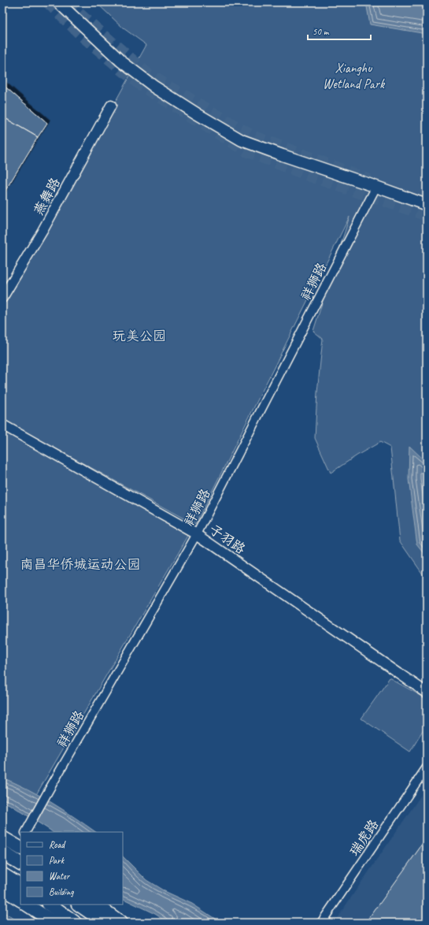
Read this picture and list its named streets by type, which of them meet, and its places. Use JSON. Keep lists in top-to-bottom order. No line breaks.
{"streets":{"street":["燕舞路","祥狮路","子羽路","瑞虎路"]},"crossings":[["祥狮路","子羽路"]],"parks":["Xianghu Wetland Park","玩美公园","南昌华侨城运动公园"],"legend":["Road","Park","Water","Building"],"scale_bar":"50 m"}
